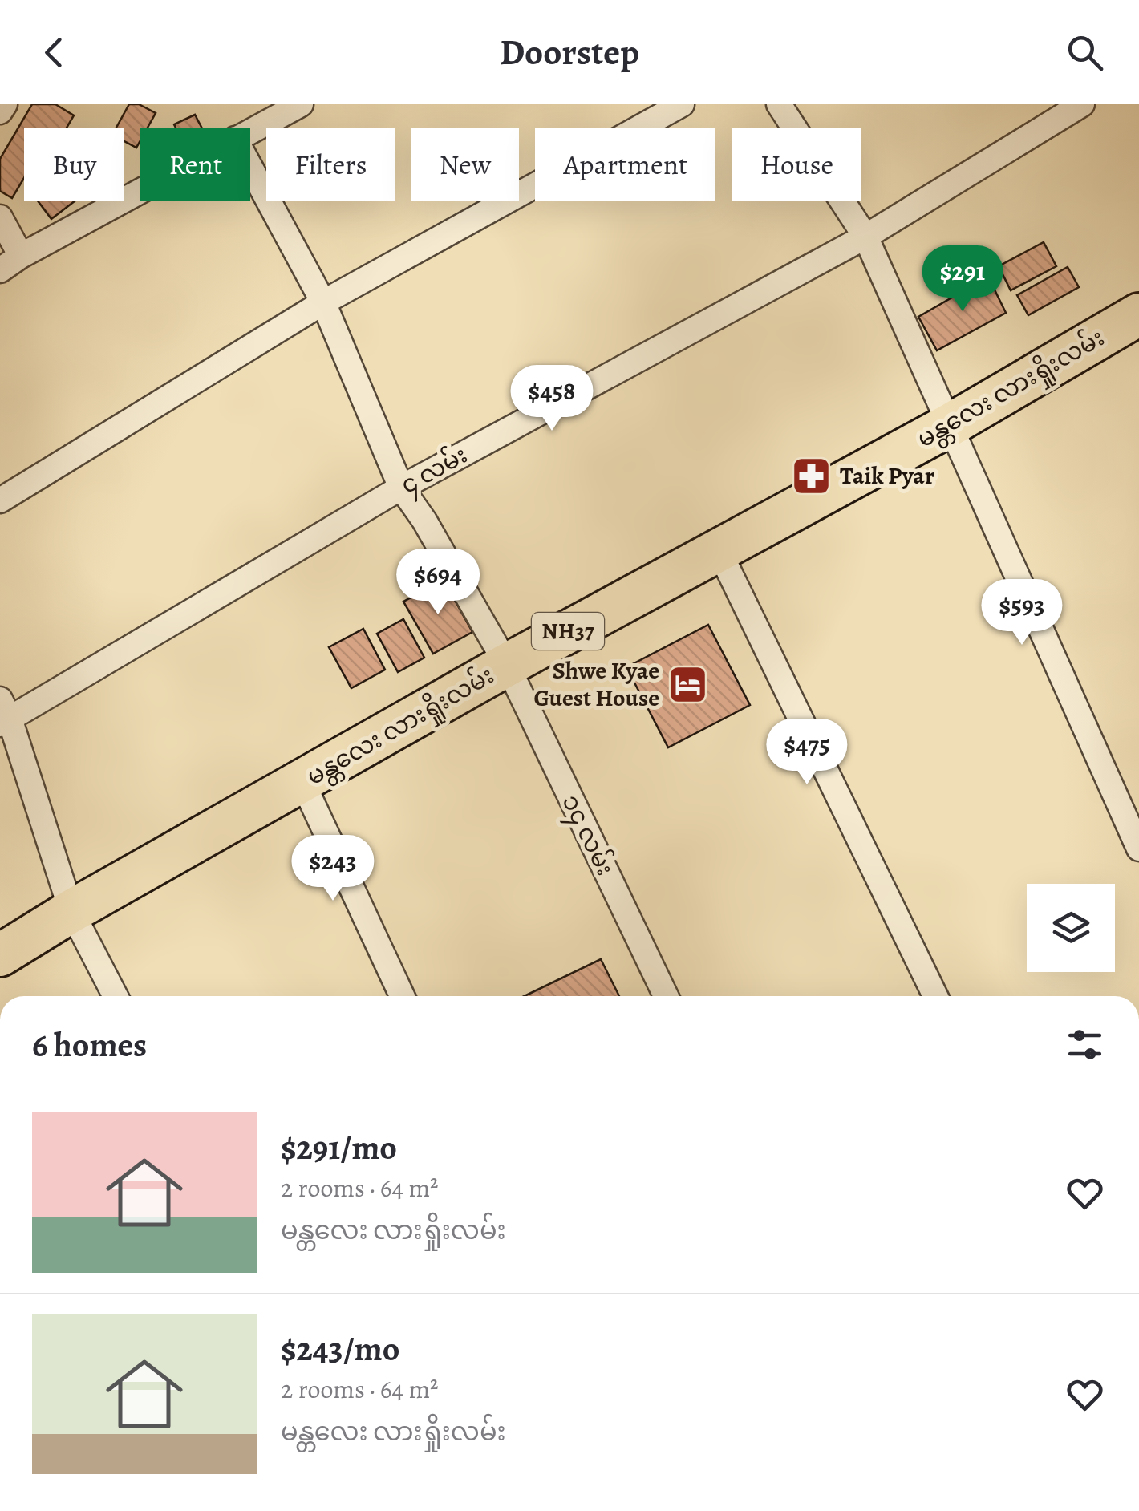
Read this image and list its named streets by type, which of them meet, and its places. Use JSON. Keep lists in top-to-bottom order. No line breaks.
{"streets":{"highway":["မန္တလေး လားရှိုးလမ်း","NH37"],"street":["၄ လမ်း","၁၄ လမ်း"]},"crossings":[["မန္တလေး လားရှိုးလမ်း","၁၄ လမ်း"],["၄ လမ်း","၁၄ လမ်း"]],"places":{"pharmacy":["Taik Pyar"],"hotel":["Shwe Kyae Guest House"]},"page":{"header":"Doorstep","chip":["Buy","Rent","Filters","New","Apartment","House"],"price":["$291","$458","$694","$593","$475","$243"],"heading":"6 homes","list":[{"name":"$291/mo","note":"2 rooms · 64 m² · မန္တလေး လားရှိုးလမ်း"},{"name":"$243/mo","note":"2 rooms · 64 m² · မန္တလေး လားရှိုးလမ်း"}]}}
